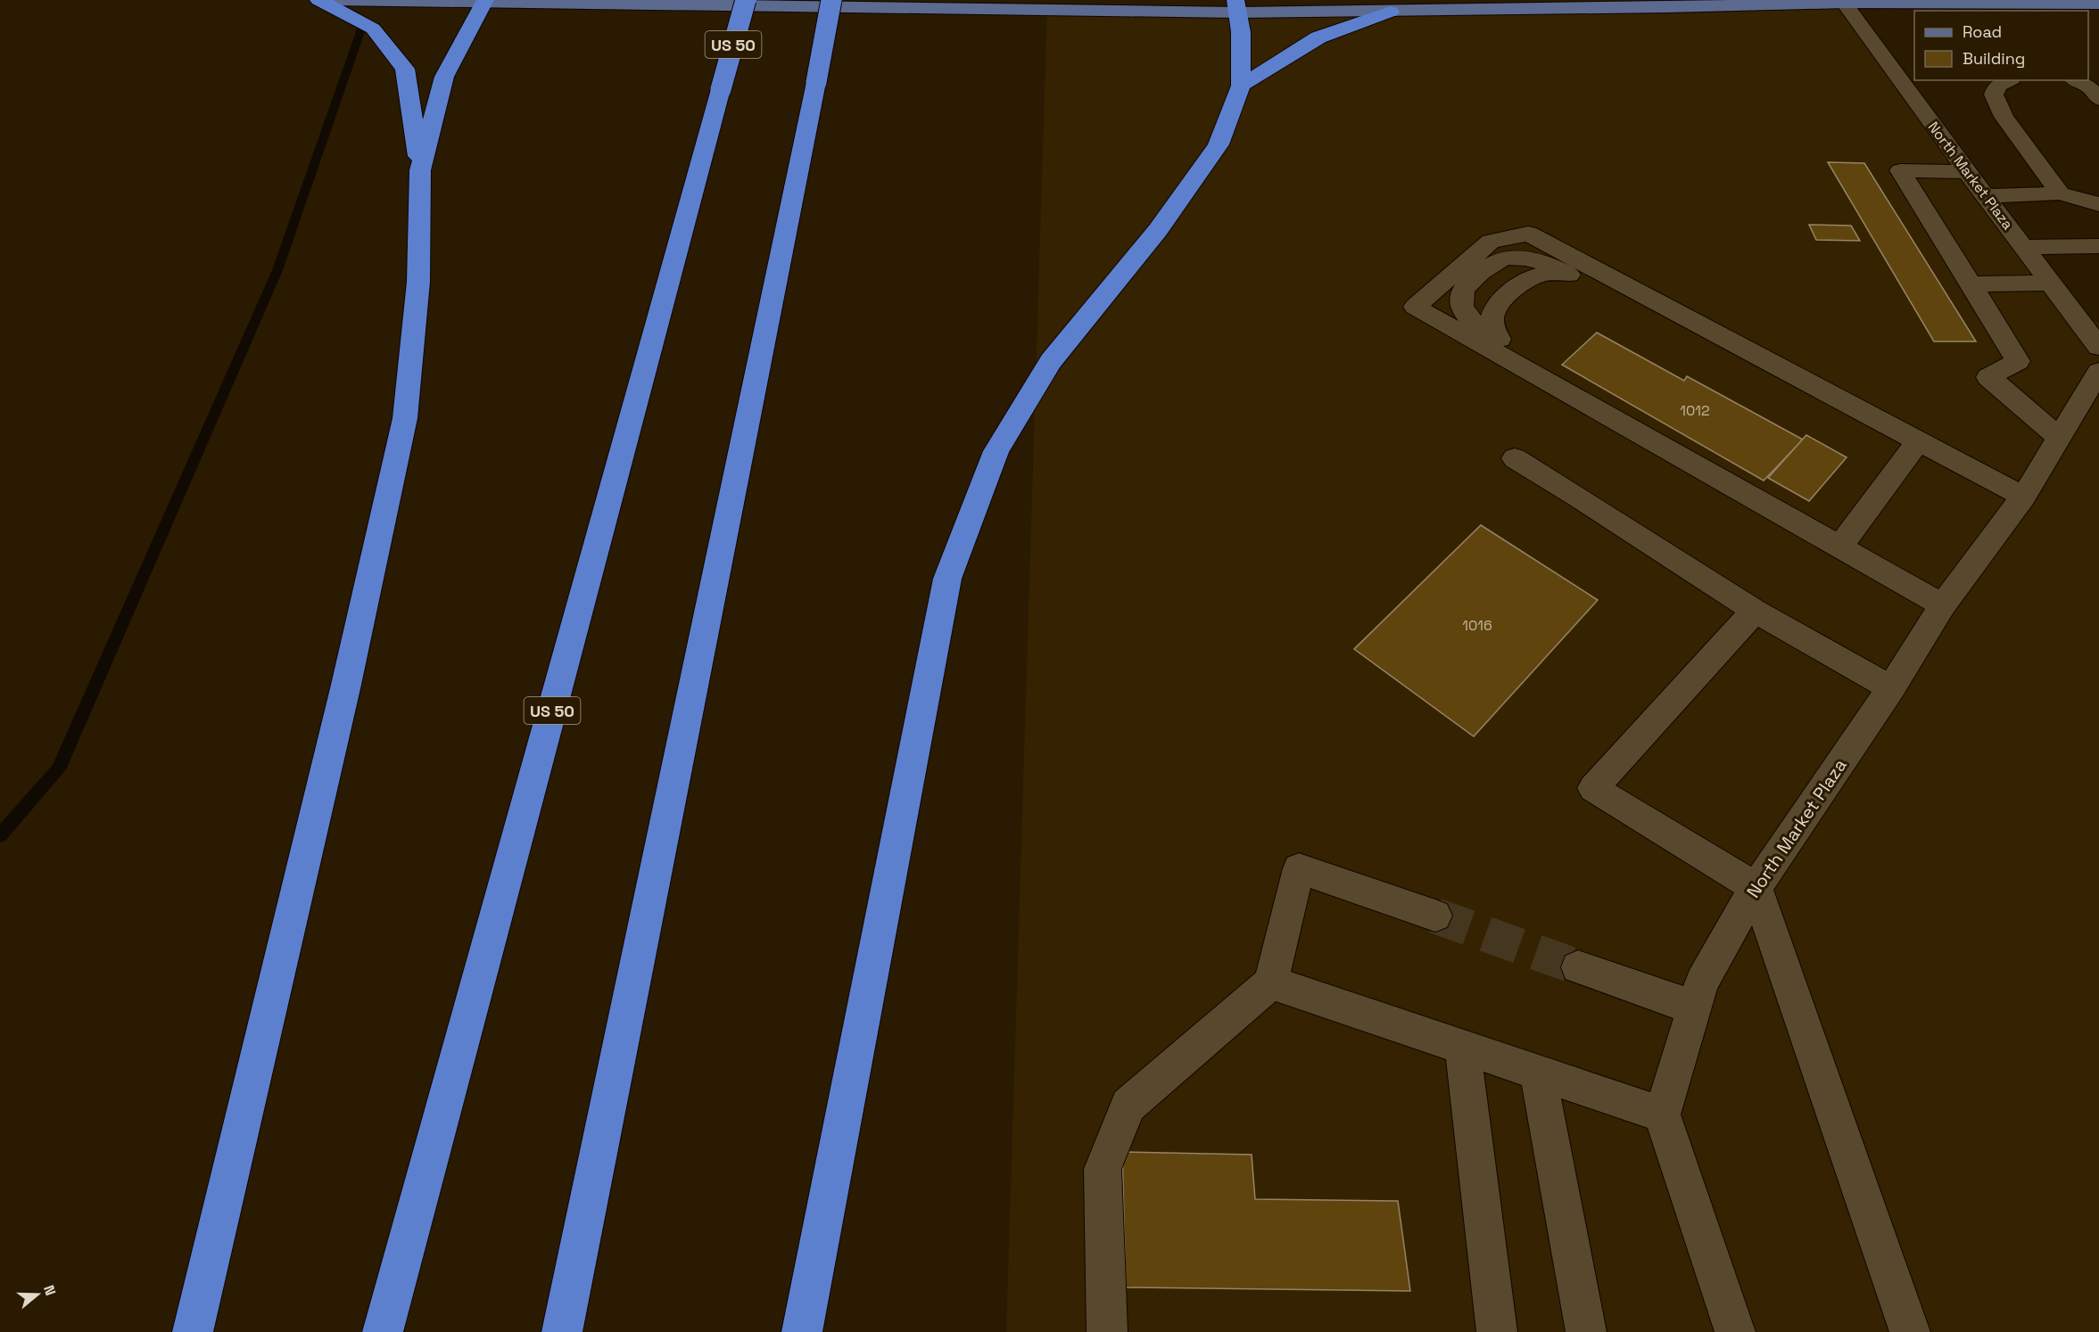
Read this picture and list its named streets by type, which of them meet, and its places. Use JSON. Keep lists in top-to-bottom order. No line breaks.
{"streets":{"highway":["US 50"],"lane":["North Market Plaza"]},"house_numbers":["1012","1016"],"legend":["Road","Building"],"north":"right"}
